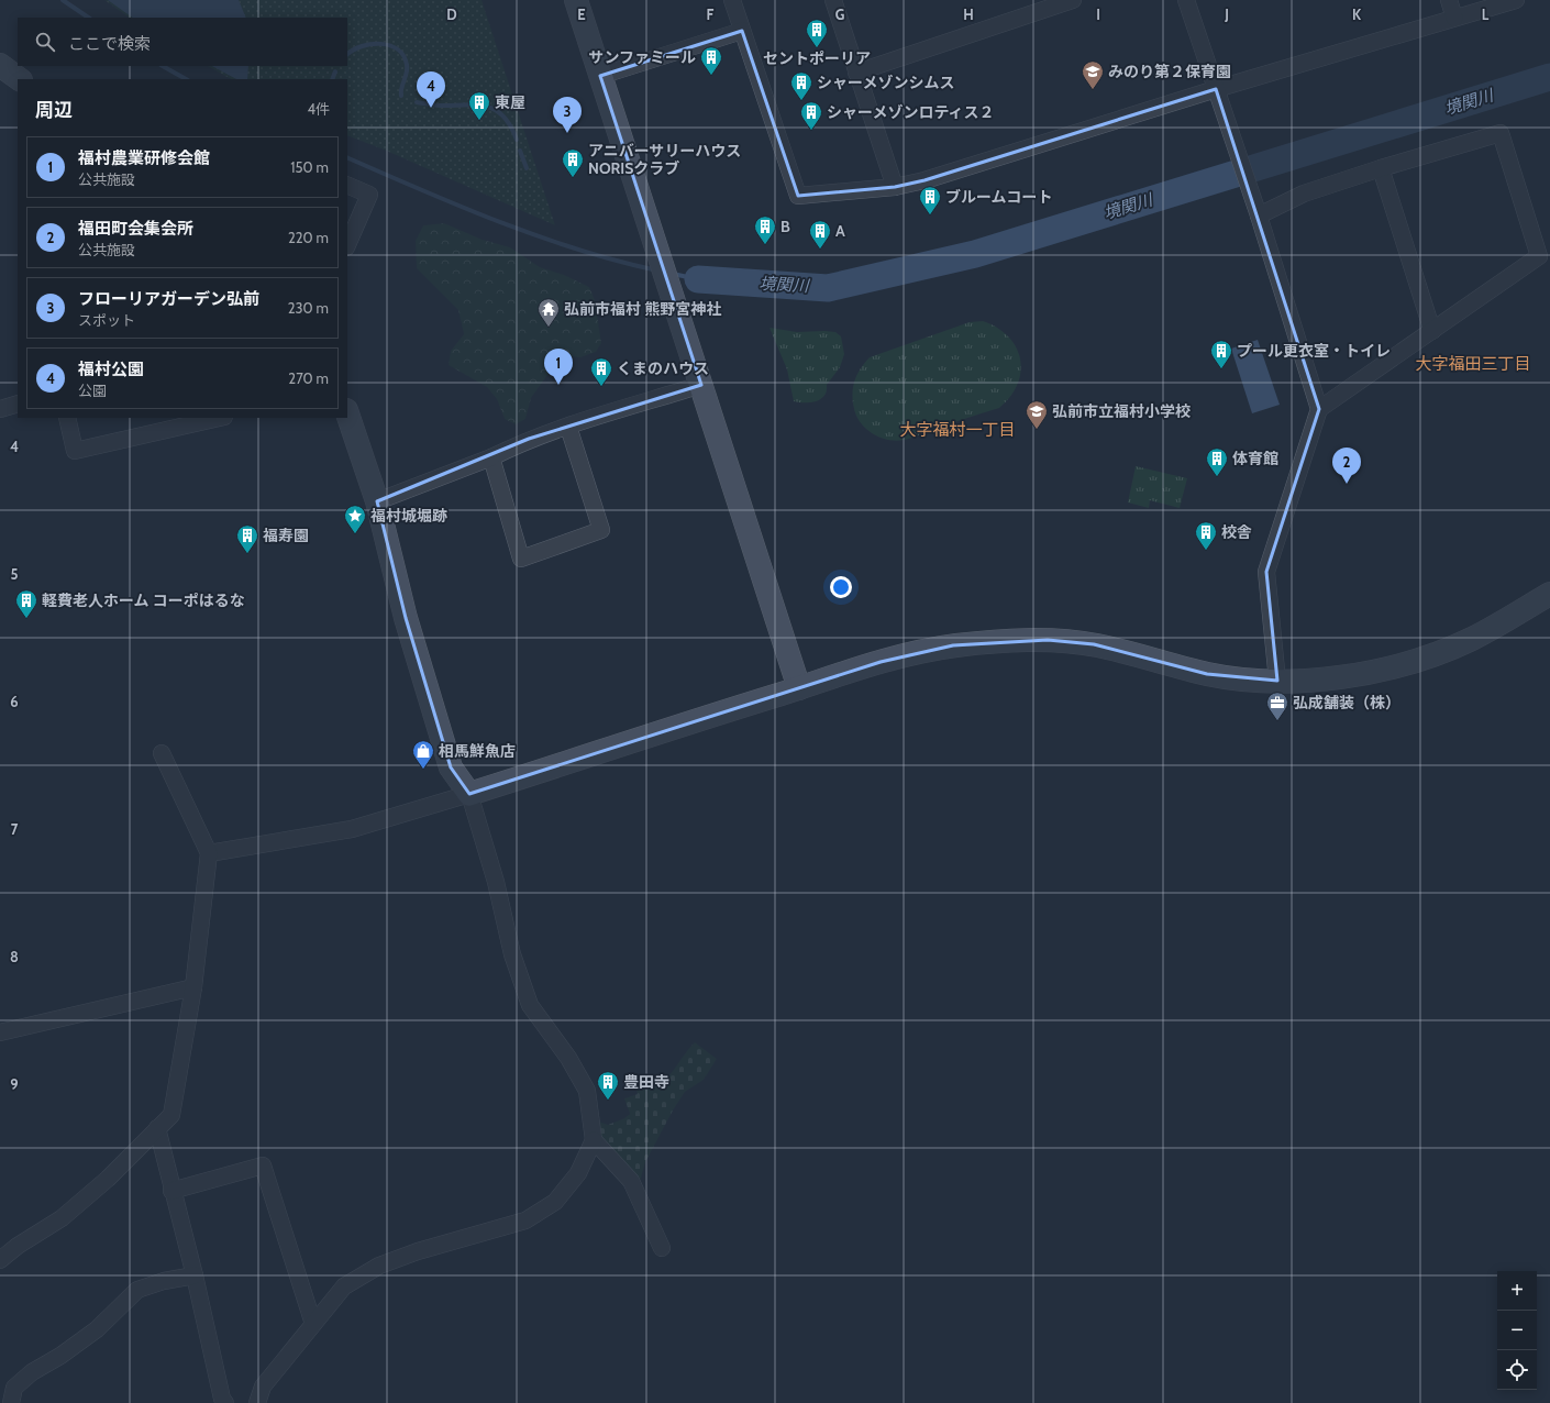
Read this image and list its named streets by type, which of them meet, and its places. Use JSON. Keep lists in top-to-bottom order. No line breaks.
{"districts":["大字福田三丁目","大字福村一丁目"],"water":["境関川"],"places":{"building":["セントポーリア","サンファミール","シャーメゾンシムス","東屋","シャーメゾンロティス２","アニバーサリーハウス NORISクラブ","ブルームコート","B","A","プール更衣室・トイレ","くまのハウス","体育館","校舎","福寿園","軽費老人ホーム コーポはるな","豊田寺"],"school or university":["みのり第２保育園","弘前市立福村小学校"],"temple":["弘前市福村 熊野宮神社"],"place":["福村城堀跡"],"office":["弘成舗装（株）"],"shop":["相馬鮮魚店"]},"page":{"search":"ここで検索","pins":["4","3","1","2"],"heading":["周辺","4件"],"list":[{"mark":"1","name":"福村農業研修会館","note":"公共施設","value":"150 m"},{"mark":"2","name":"福田町会集会所","note":"公共施設","value":"220 m"},{"mark":"3","name":"フローリアガーデン弘前","note":"スポット","value":"230 m"},{"mark":"4","name":"福村公園","note":"公園","value":"270 m"}],"map_buttons":["+","−"]},"grid":{"columns":["D","E","F","G","H","I","J","K","L"],"rows":["4","5","6","7","8","9"]}}
